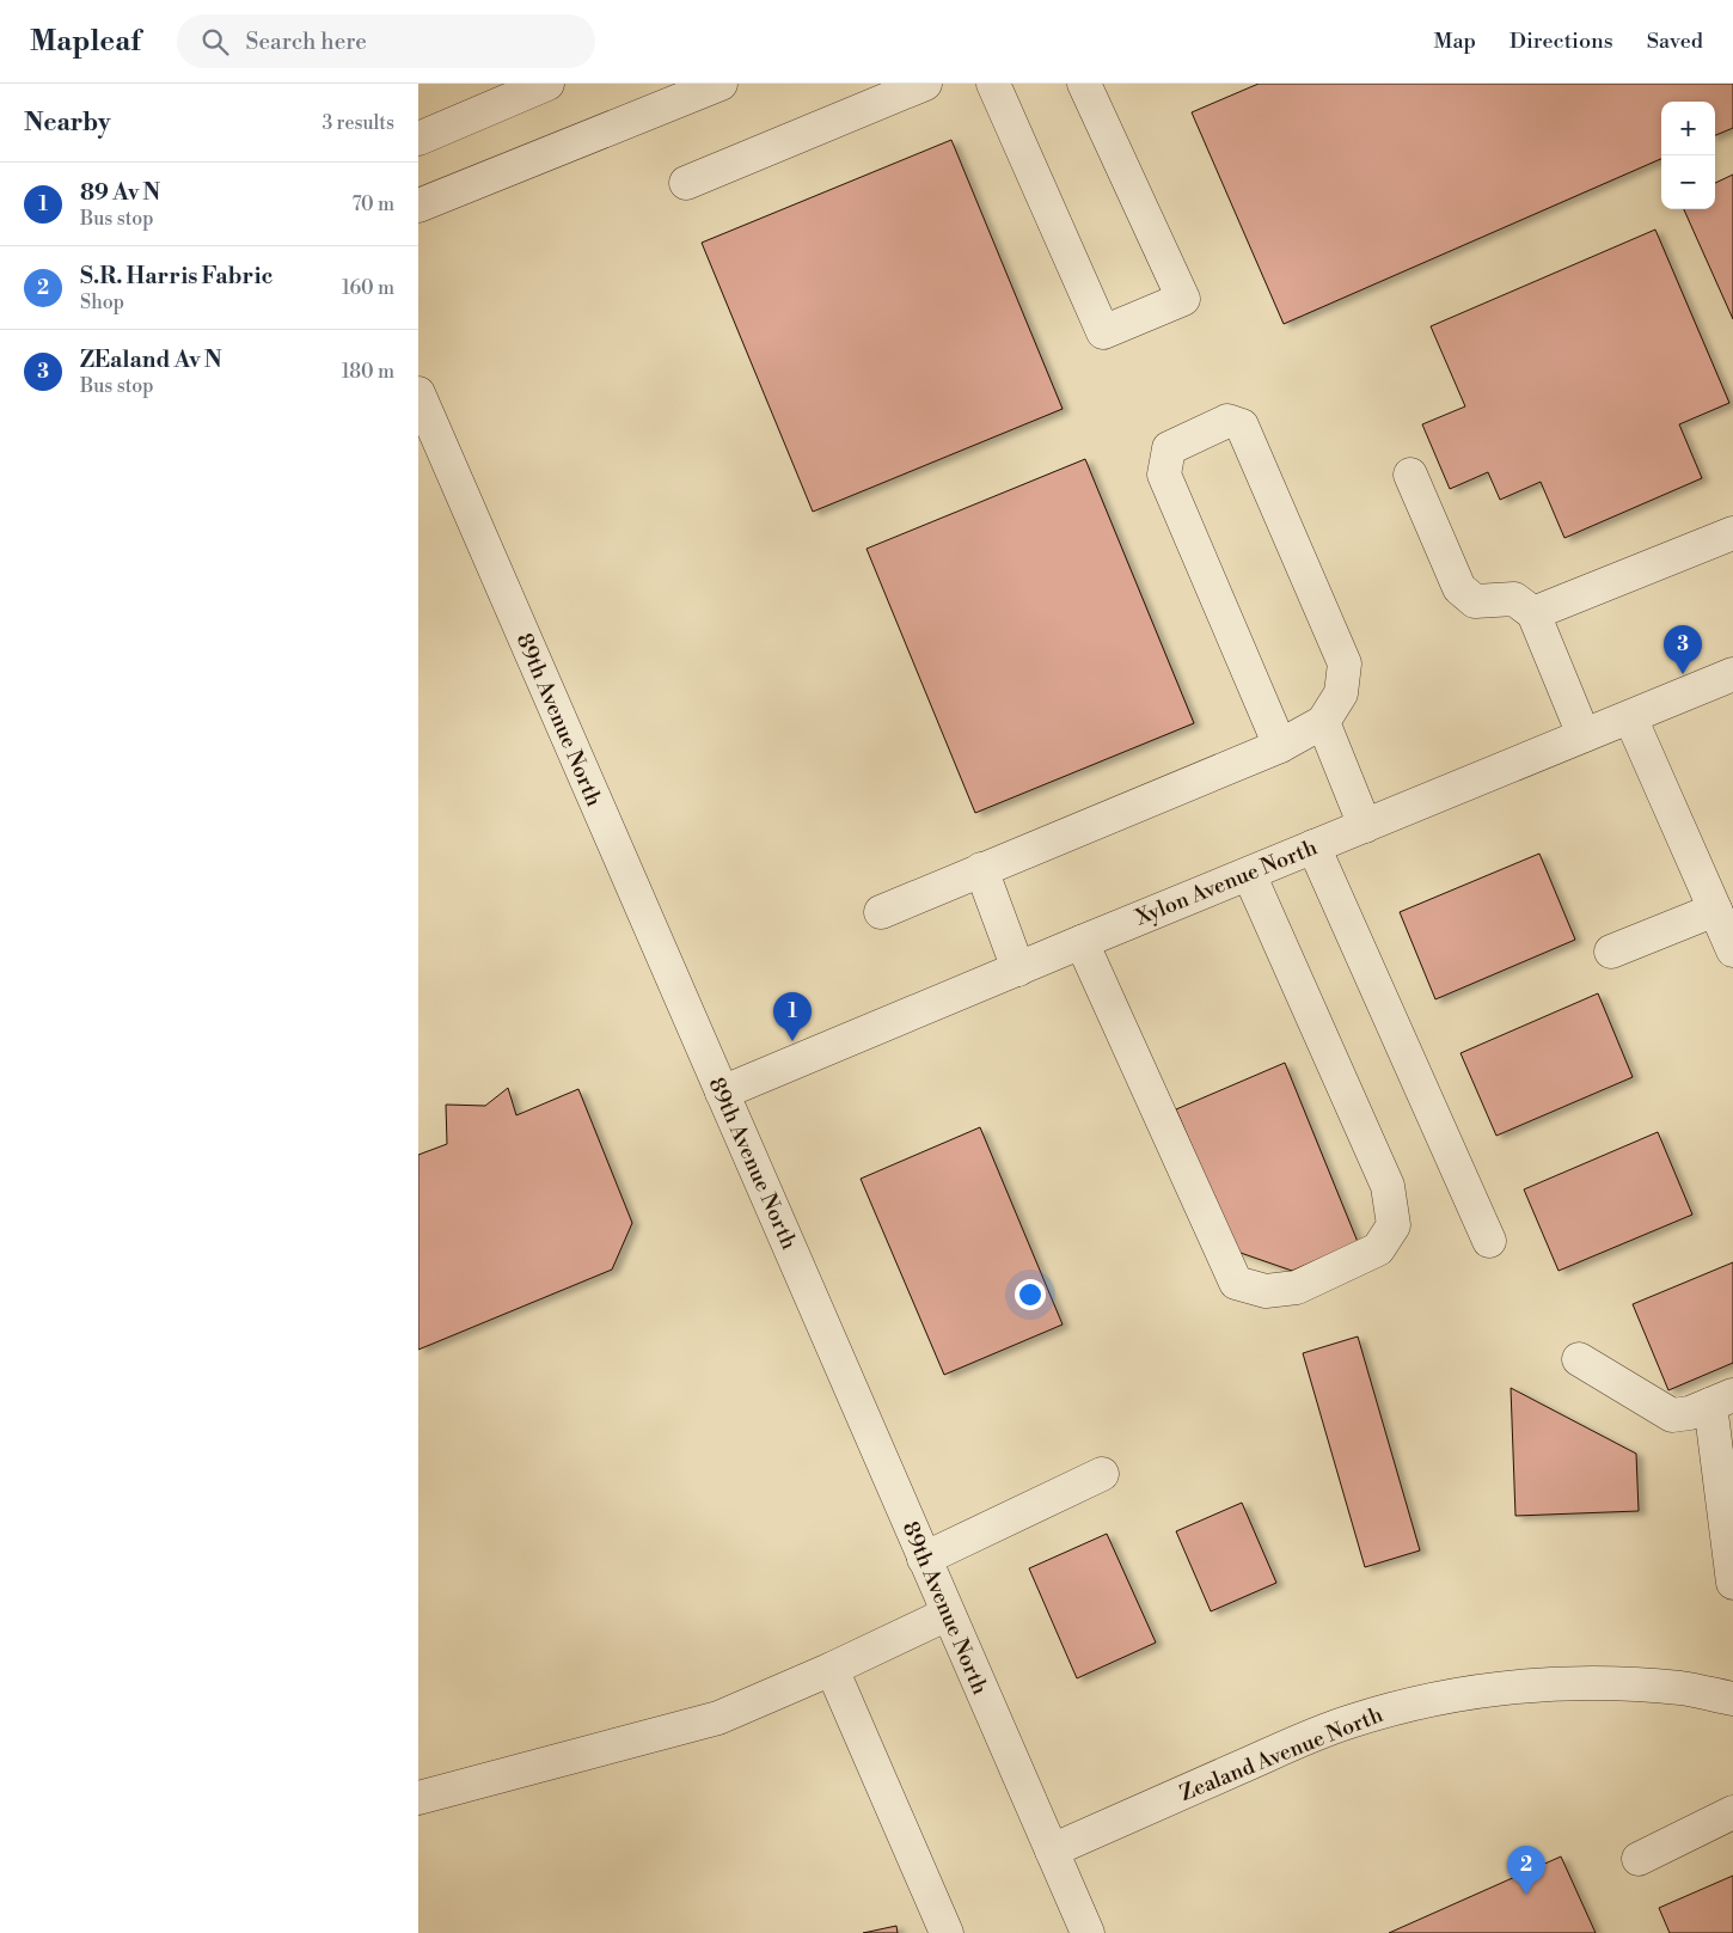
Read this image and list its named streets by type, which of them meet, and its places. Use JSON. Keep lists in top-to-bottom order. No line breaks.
{"streets":{"street":["89th Avenue North","Xylon Avenue North","Zealand Avenue North"]},"crossings":[["89th Avenue North","Xylon Avenue North"],["89th Avenue North","Zealand Avenue North"]],"page":{"header":"Mapleaf","search":"Search here","nav":["Map","Directions","Saved"],"heading":["Nearby","3 results"],"map_buttons":["+","−"],"list":[{"mark":"1","name":"89 Av N","note":"Bus stop","value":"70 m"},{"mark":"2","name":"S.R. Harris Fabric","note":"Shop","value":"160 m"},{"mark":"3","name":"ZEaland Av N","note":"Bus stop","value":"180 m"}],"pins":["3","1","2"]}}
